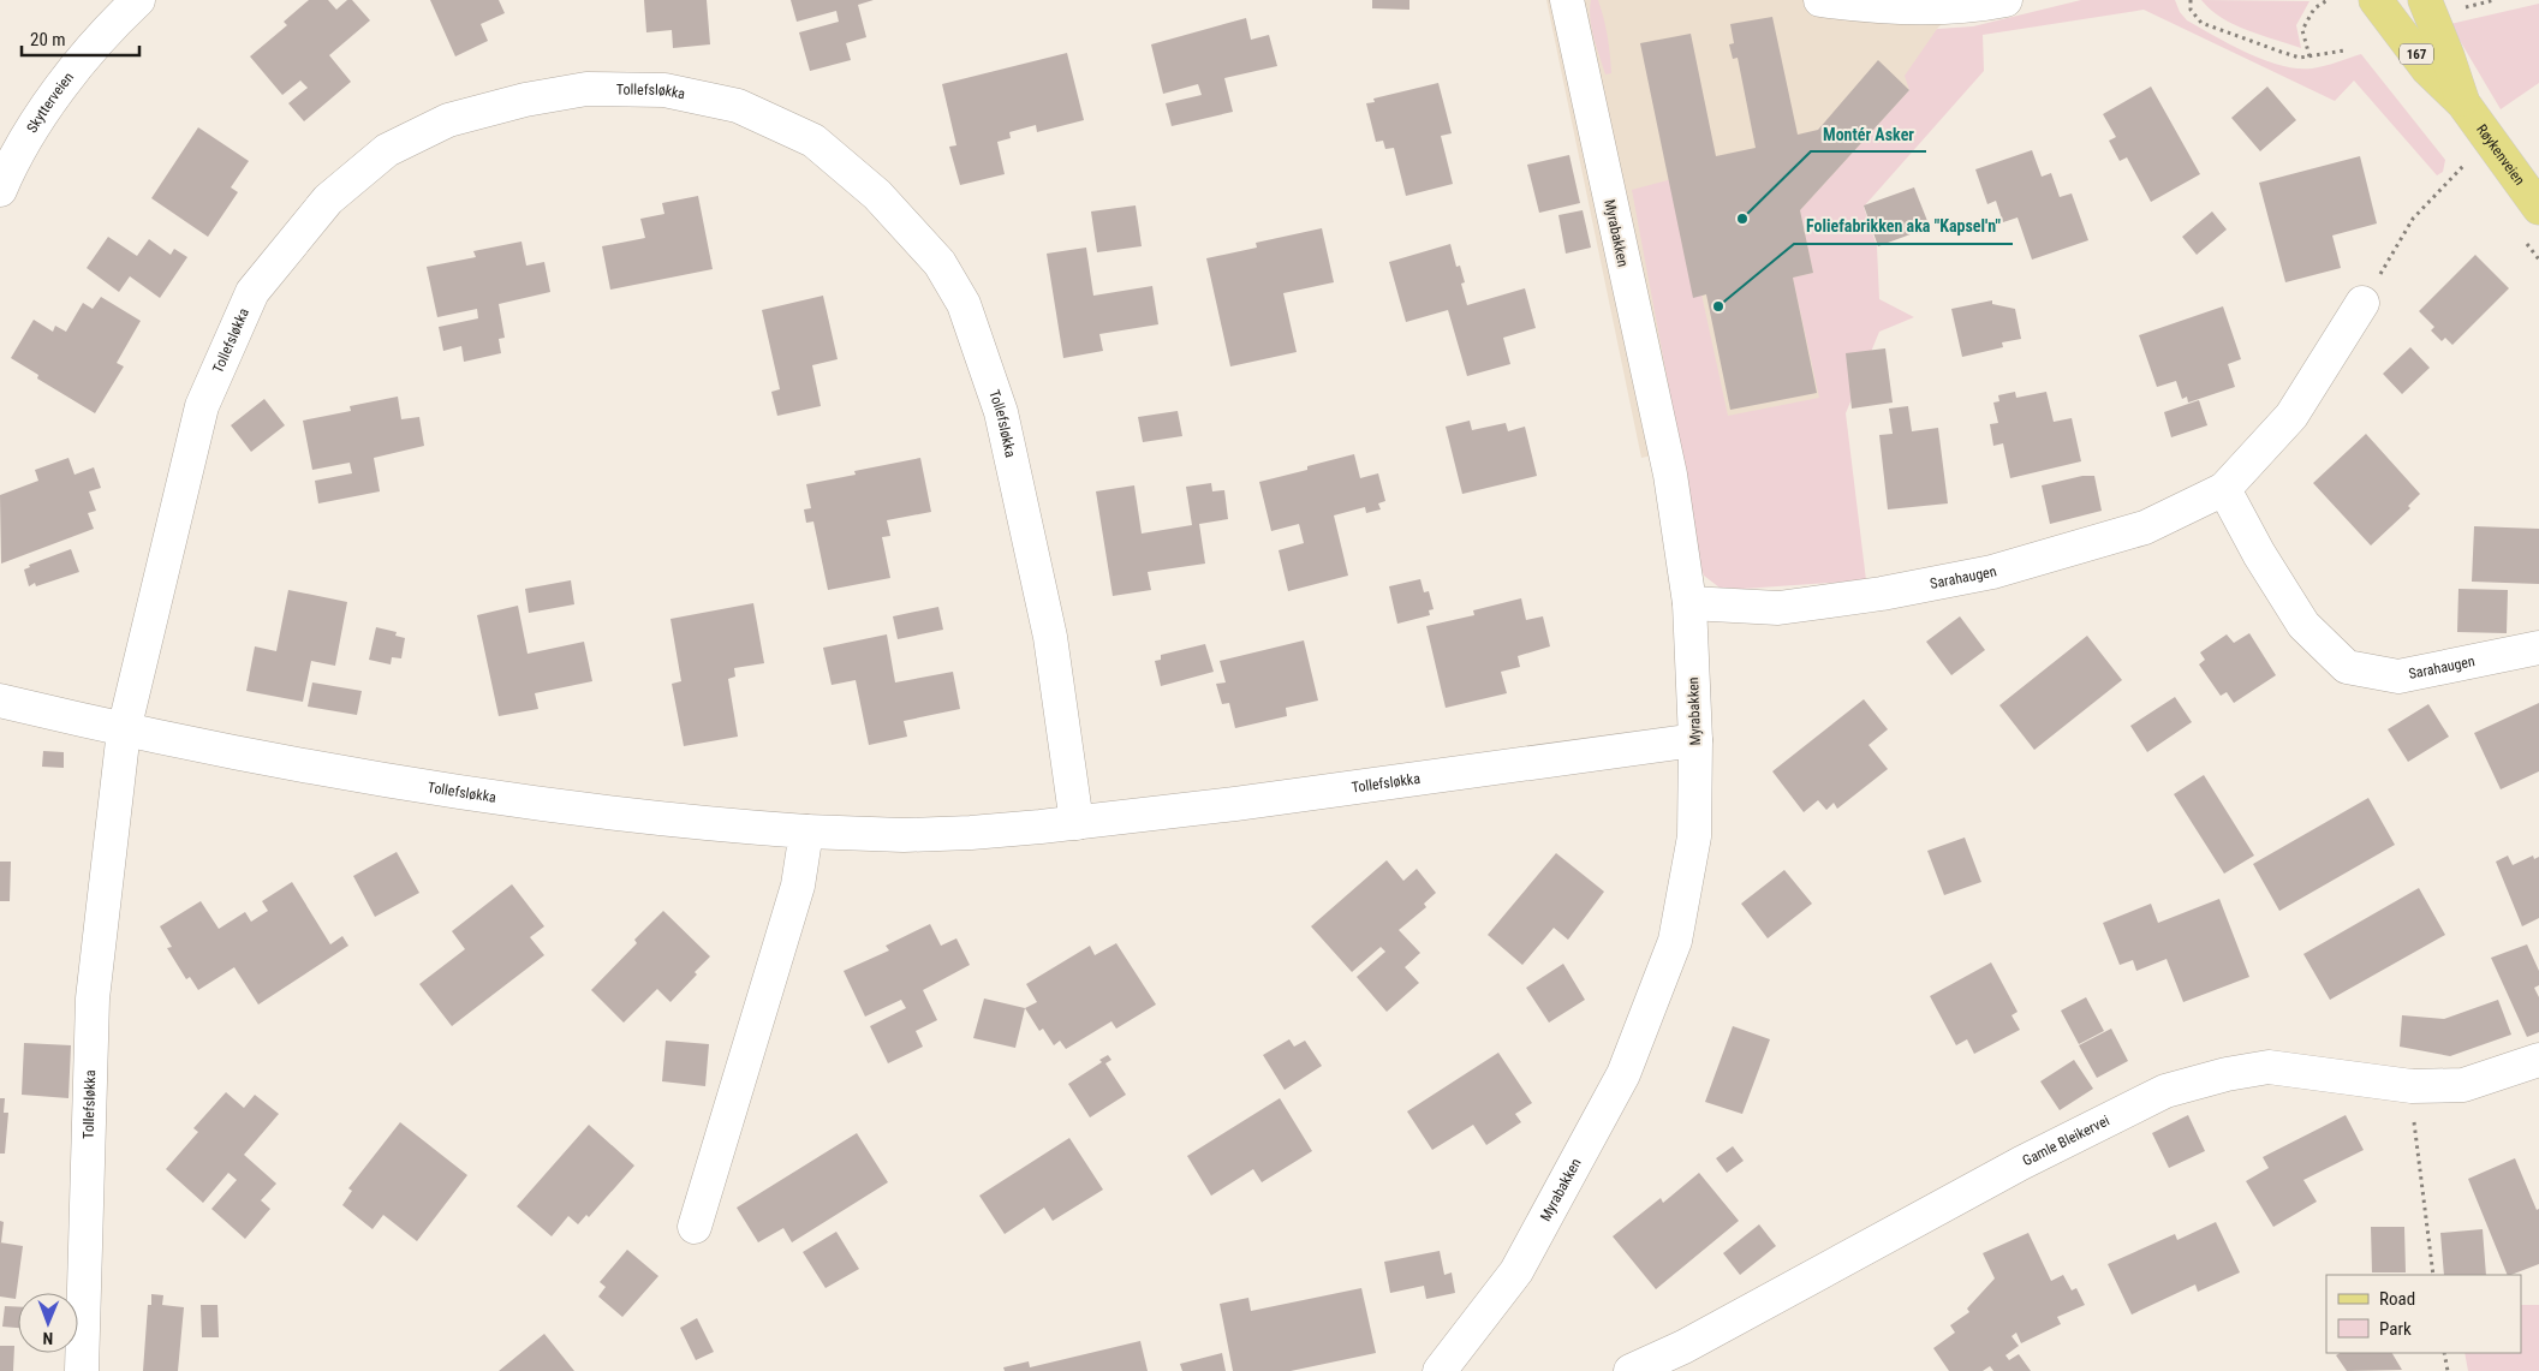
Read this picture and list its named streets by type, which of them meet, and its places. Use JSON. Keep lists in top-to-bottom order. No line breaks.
{"streets":{"main road":["167","Røykenveien"],"street":["Tollefsløkka","Skytterveien","Myrabakken","Sarahaugen","Gamle Bleikervei"]},"crossings":[["Tollefsløkka","Myrabakken"],["Myrabakken","Sarahaugen"]],"places":["Montér Asker","Foliefabrikken aka \"Kapsel'n\""],"legend":["Road","Park"],"scale_bar":"20 m","north":"bottom"}
